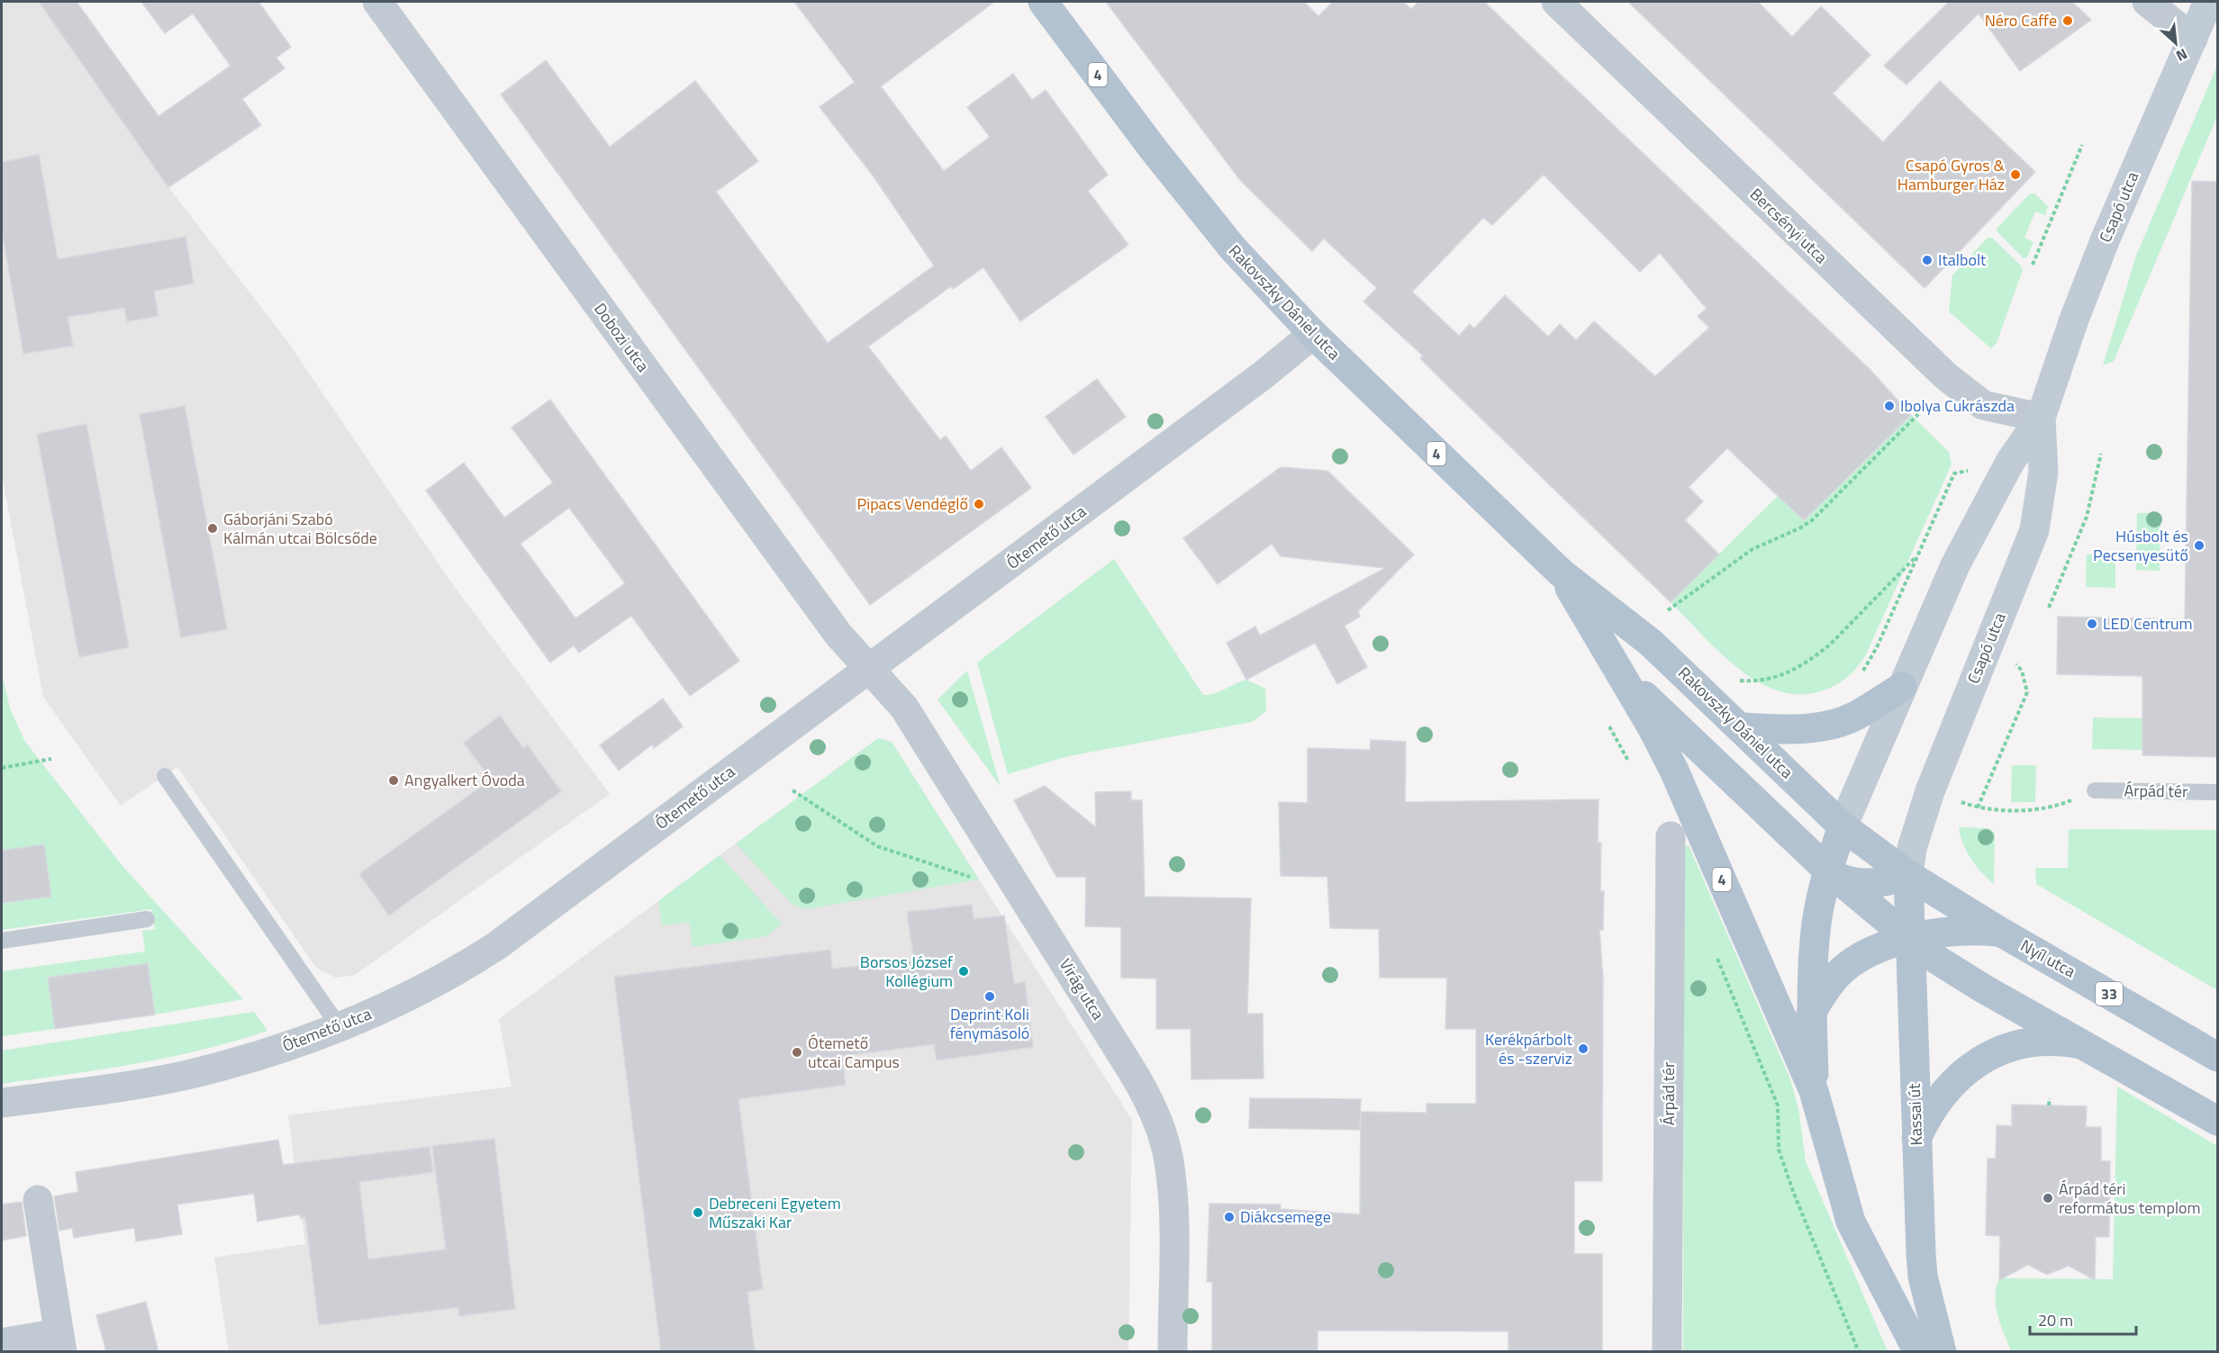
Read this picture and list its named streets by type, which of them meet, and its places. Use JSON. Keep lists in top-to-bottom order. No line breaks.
{"streets":{"main road":["4","Rakovszky Dániel utca","Nyíl utca","33","Kassai út"],"street":["Csapó utca","Bercsényi utca","Dobozi utca","Ótemető utca","Árpád tér","Virág utca"]},"crossings":[["4","Rakovszky Dániel utca"],["Csapó utca","Bercsényi utca"],["Csapó utca","Rakovszky Dániel utca"],["Csapó utca","Nyíl utca"],["Csapó utca","Kassai út"],["Rakovszky Dániel utca","Ótemető utca"],["Rakovszky Dániel utca","Nyíl utca"],["Rakovszky Dániel utca","Kassai út"],["Dobozi utca","Ótemető utca"],["Dobozi utca","Virág utca"],["Ótemető utca","Virág utca"],["Nyíl utca","Kassai út"]],"places":["Néro Caffe","Csapó Gyros & Hamburger Ház","Italbolt","Ibolya Cukrászda","Pipacs Vendéglő","Gáborjáni Szabó Kálmán utcai Bölcsőde","Húsbolt és Pecsenyesütő","LED Centrum","Angyalkert Óvoda","Borsos József Kollégium","Deprint Koli fénymásoló","Kerékpárbolt és -szerviz","Ótemető utcai Campus","Árpád téri református templom","Debreceni Egyetem Műszaki Kar","Diákcsemege"],"scale_bar":"20 m","north":"bottom right"}
